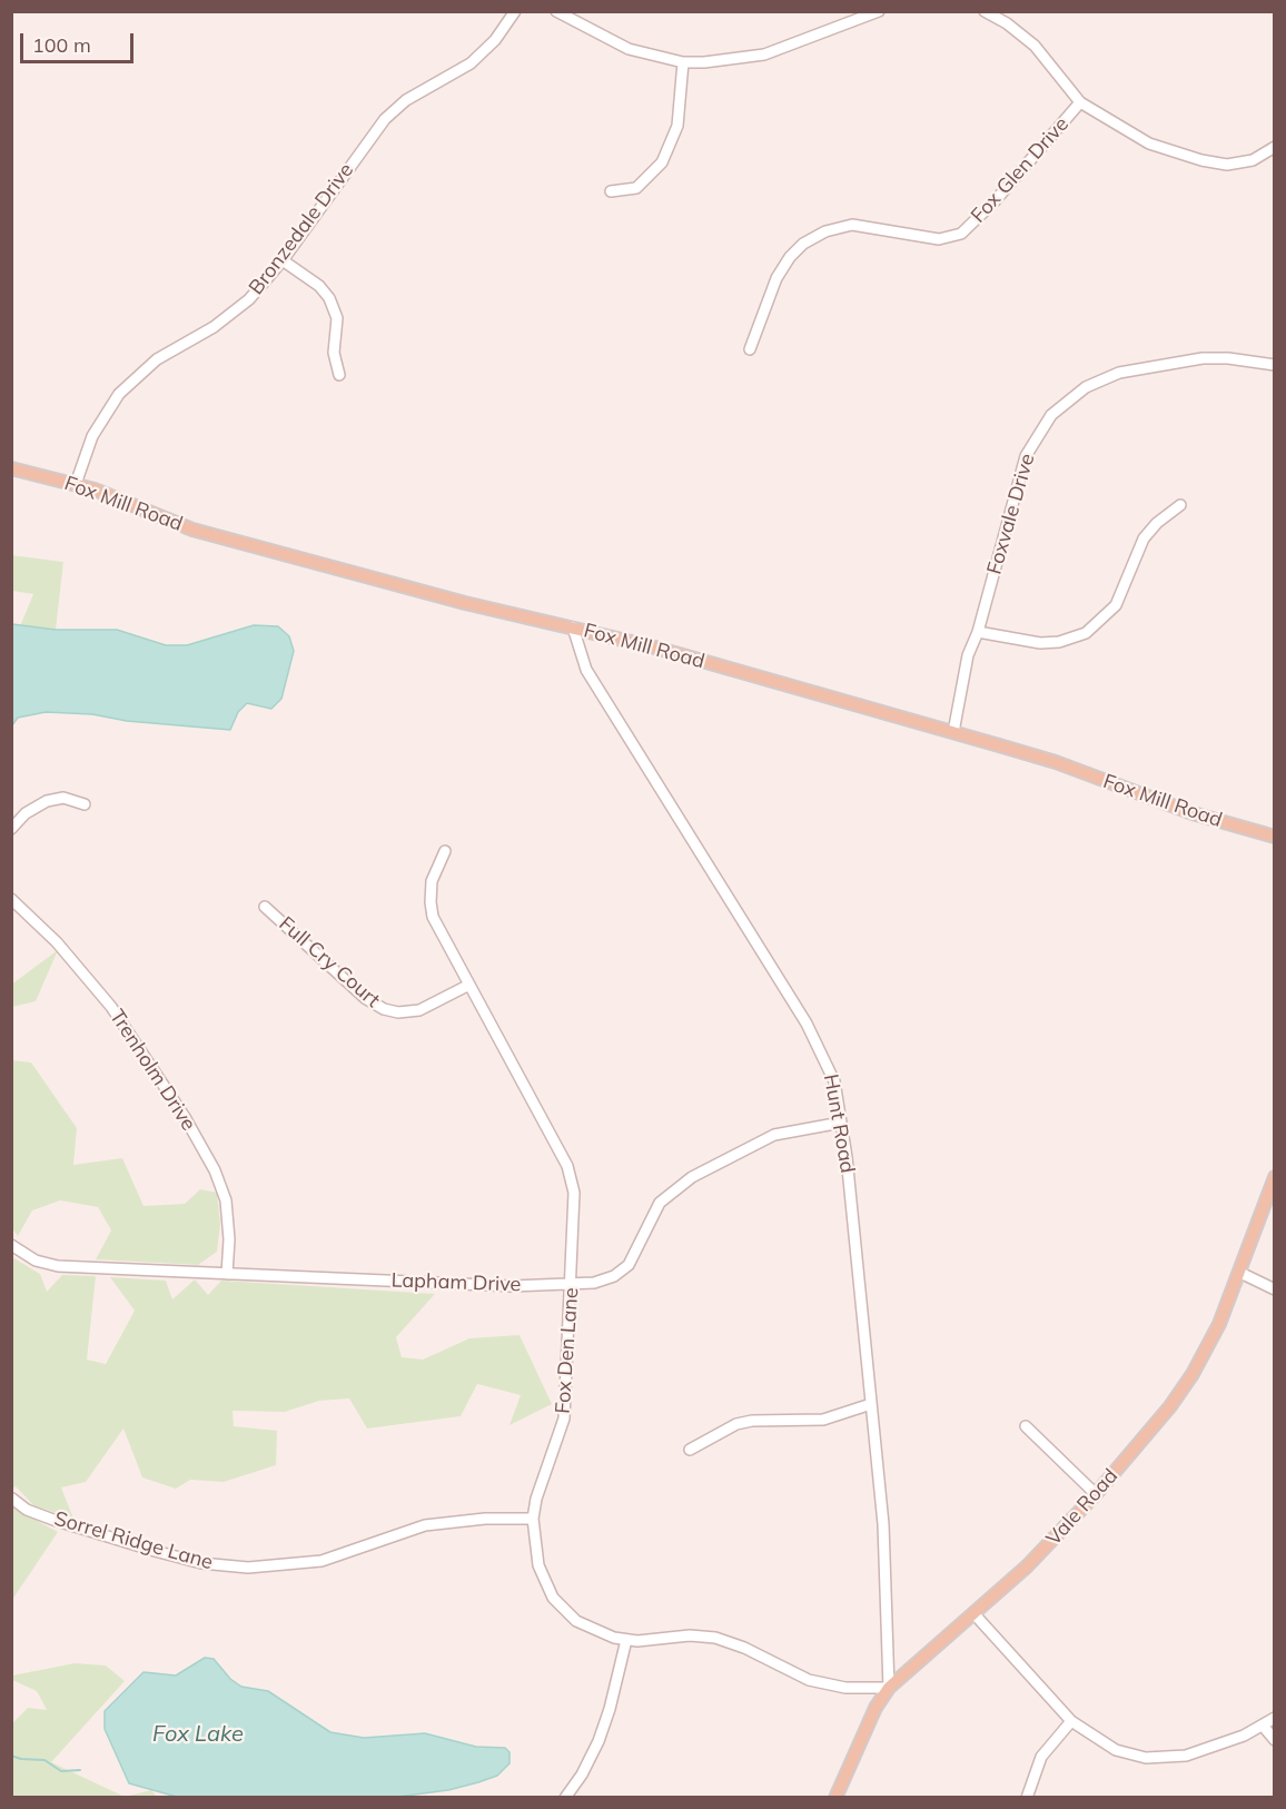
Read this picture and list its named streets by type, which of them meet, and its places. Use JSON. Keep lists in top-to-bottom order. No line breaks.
{"streets":{"main road":["Fox Mill Road","Vale Road"],"street":["Fox Glen Drive","Bronzedale Drive","Foxvale Drive","Full Cry Court","Trenholm Drive","Hunt Road","Lapham Drive","Fox Den Lane","Sorrel Ridge Lane"]},"crossings":[["Bronzedale Drive","Fox Mill Road"],["Fox Mill Road","Foxvale Drive"],["Fox Mill Road","Hunt Road"],["Full Cry Court","Fox Den Lane"],["Trenholm Drive","Lapham Drive"],["Hunt Road","Lapham Drive"],["Hunt Road","Fox Den Lane"],["Hunt Road","Vale Road"],["Lapham Drive","Fox Den Lane"],["Fox Den Lane","Vale Road"],["Fox Den Lane","Sorrel Ridge Lane"]],"water":["Fox Lake"],"scale_bar":"100 m"}
